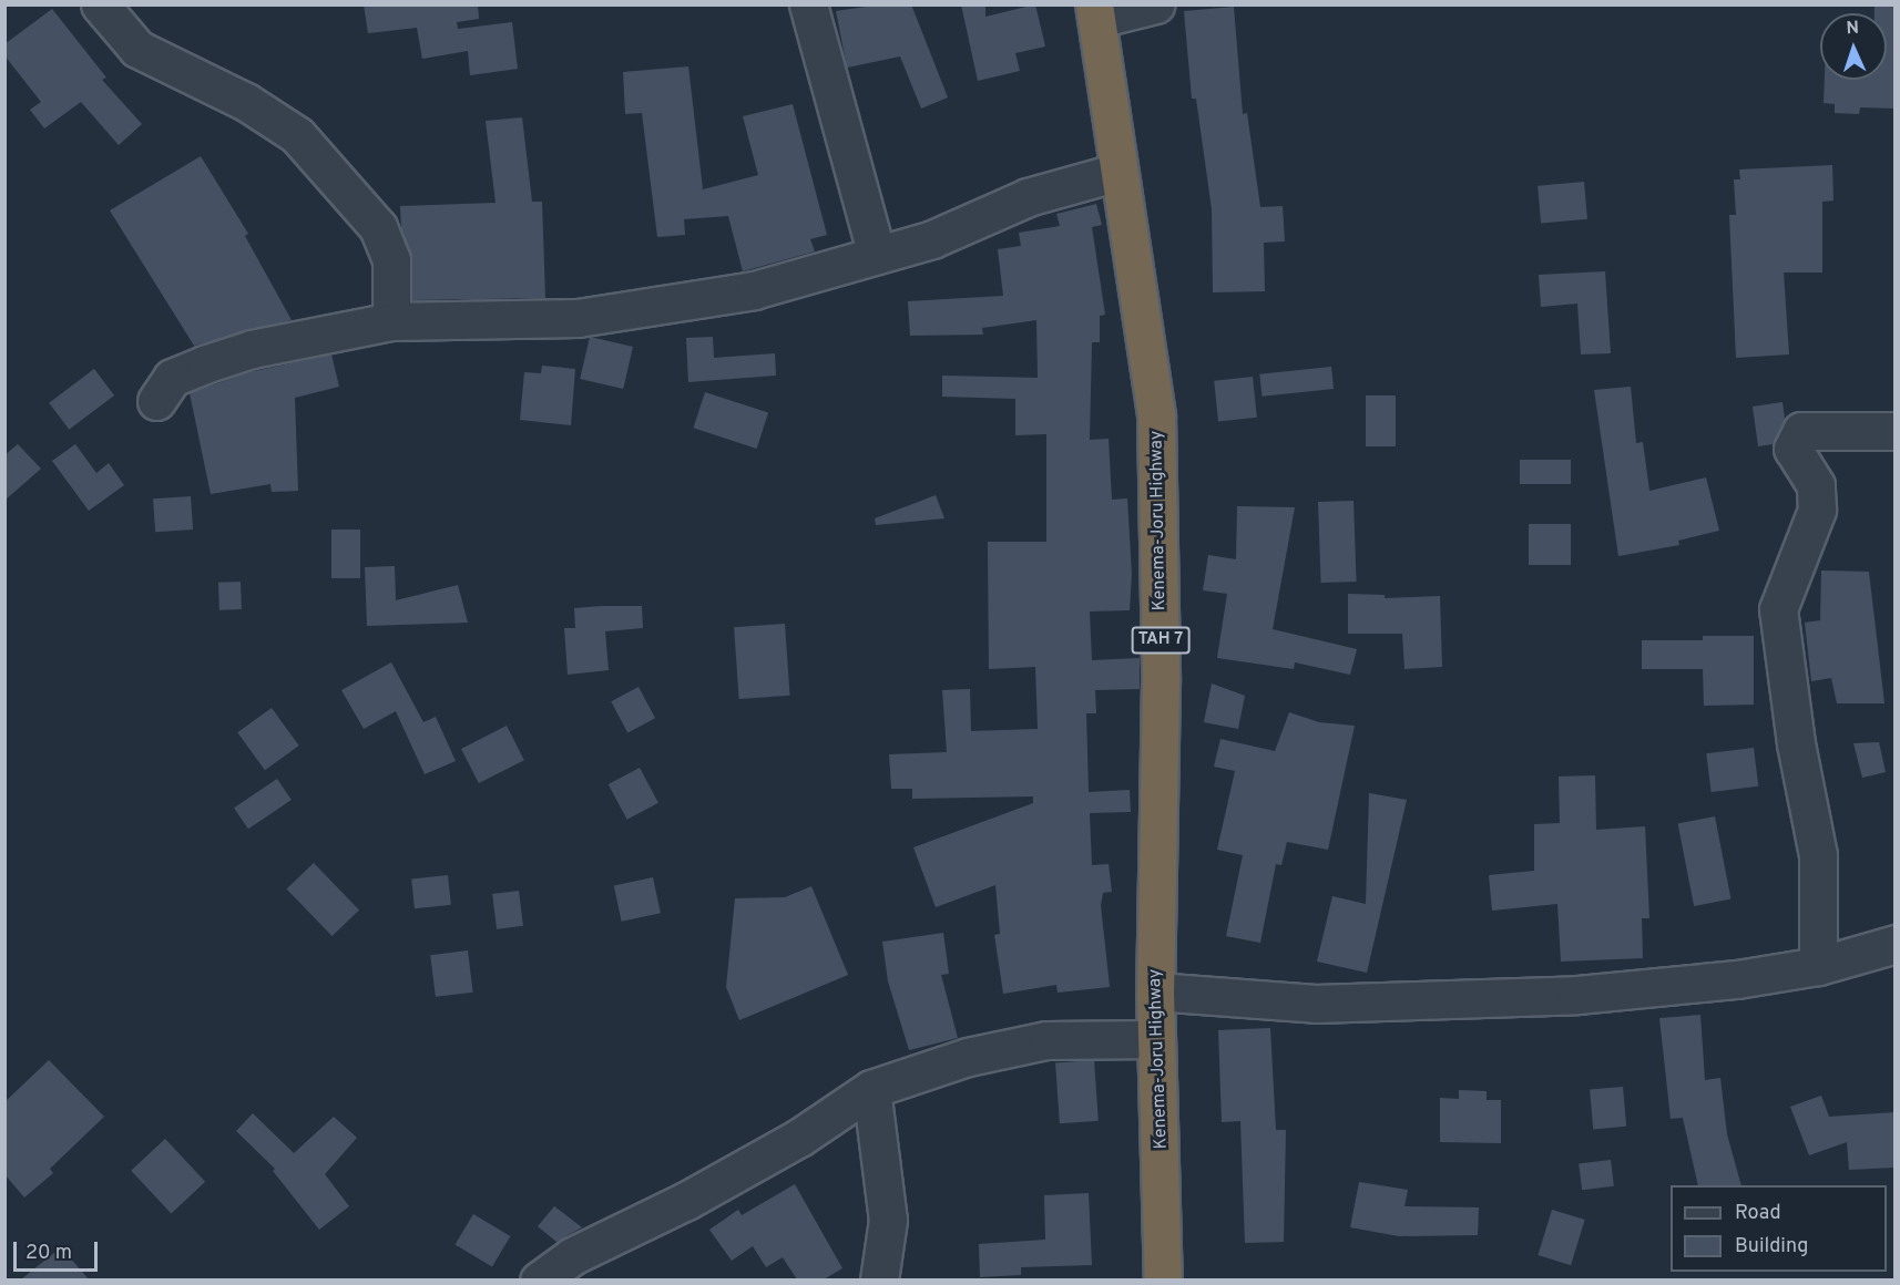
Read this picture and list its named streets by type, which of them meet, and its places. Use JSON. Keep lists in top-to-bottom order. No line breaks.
{"streets":{"highway":["Kenema-Joru Highway","TAH 7"]},"legend":["Road","Building"],"scale_bar":"20 m","north":"top"}
